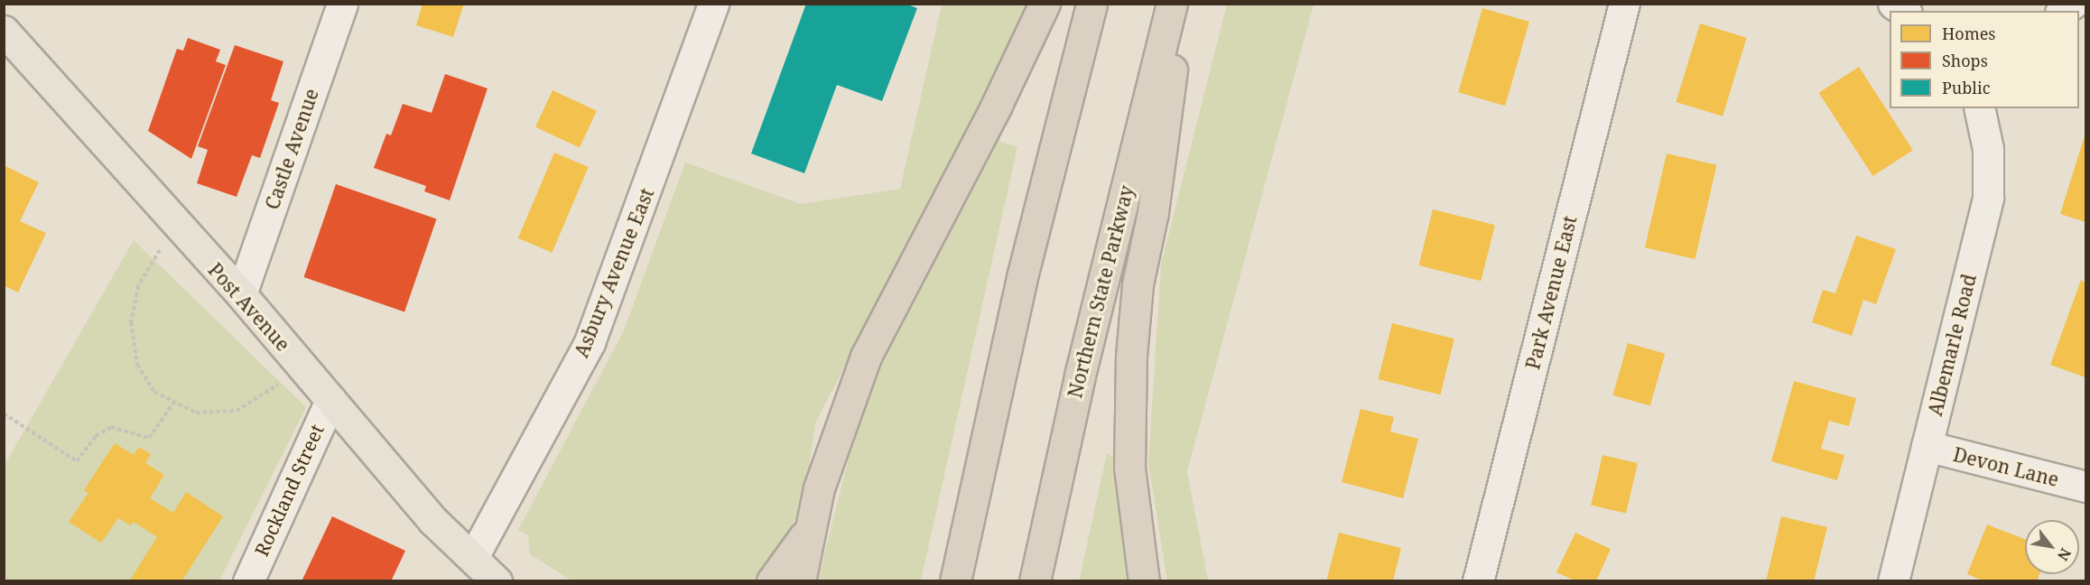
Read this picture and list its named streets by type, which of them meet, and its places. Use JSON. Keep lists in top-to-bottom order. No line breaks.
{"streets":{"highway":["Northern State Parkway"],"main road":["Post Avenue"],"street":["Castle Avenue","Asbury Avenue East","Park Avenue East","Albemarle Road","Devon Lane","Rockland Street"]},"crossings":[["Castle Avenue","Post Avenue"],["Asbury Avenue East","Post Avenue"],["Post Avenue","Rockland Street"],["Albemarle Road","Devon Lane"]],"legend":["Homes","Shops","Public"],"north":"bottom right"}
